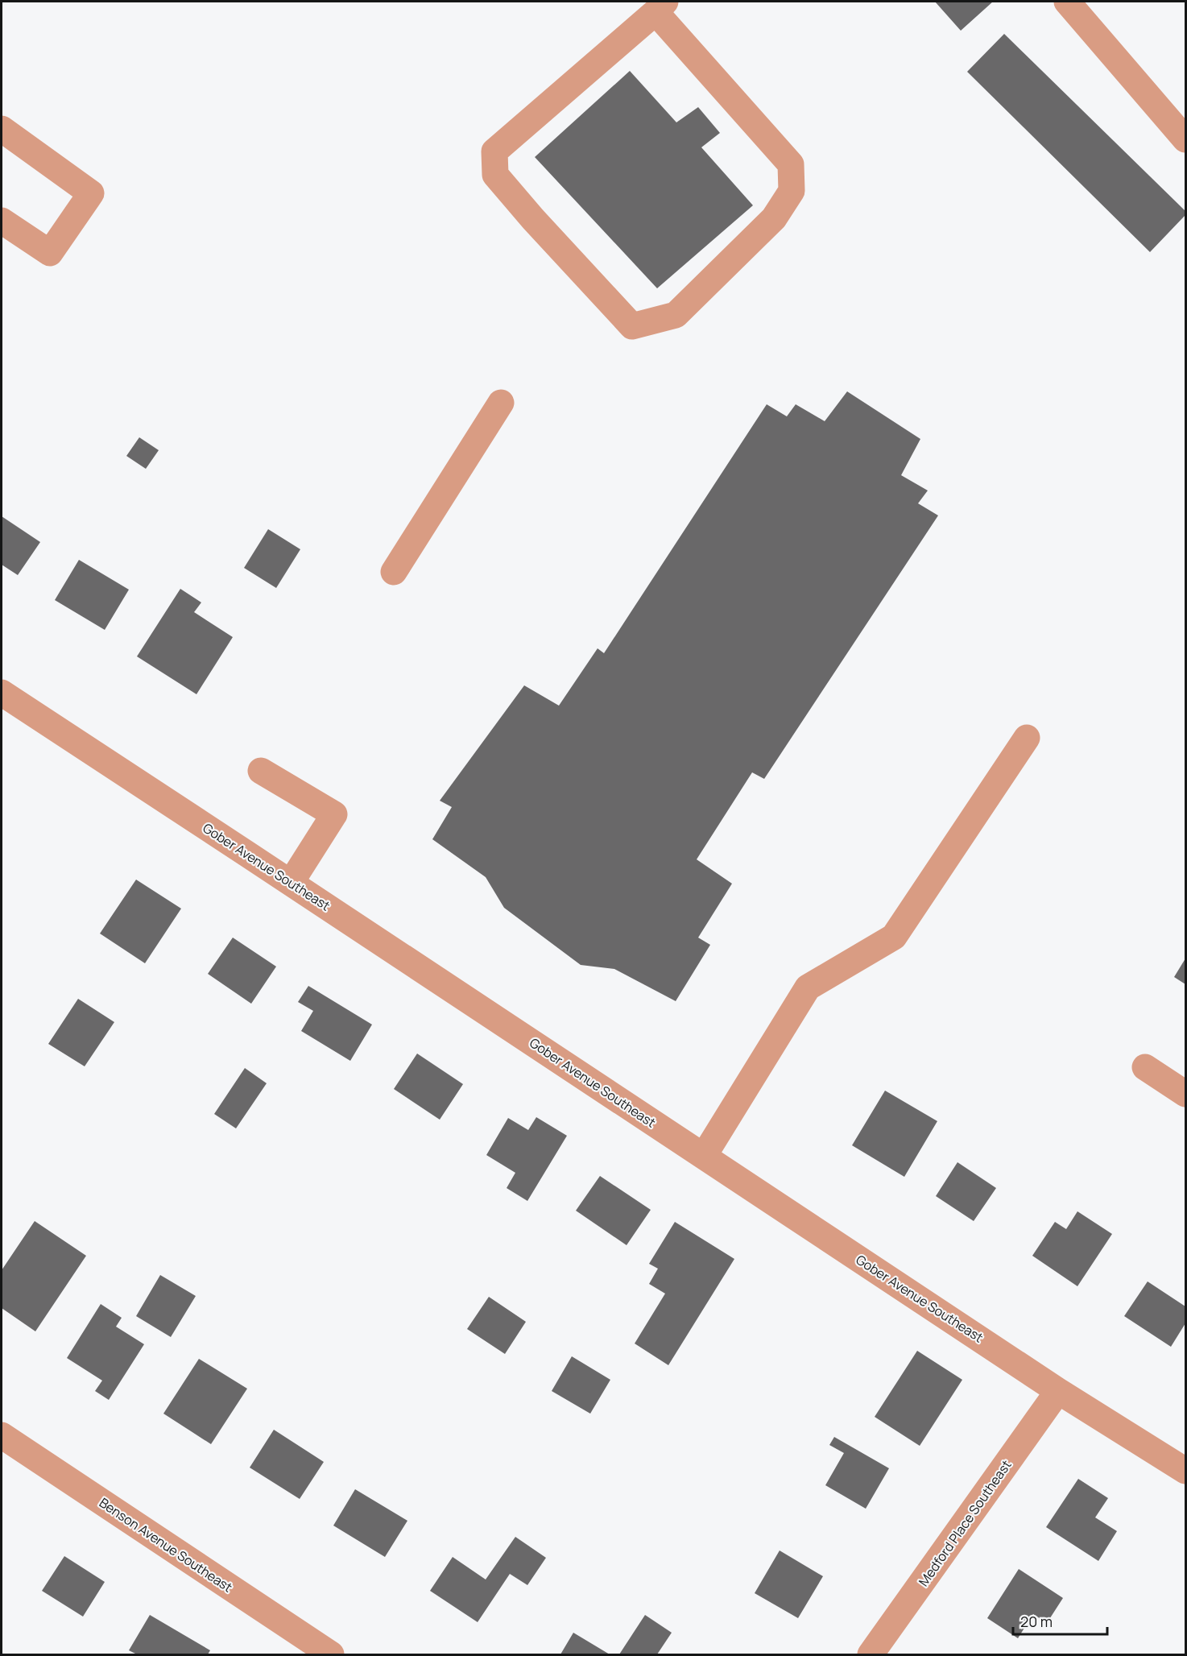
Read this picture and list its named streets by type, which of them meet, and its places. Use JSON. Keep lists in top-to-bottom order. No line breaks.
{"streets":{"street":["Gober Avenue Southeast","Medford Place Southeast","Benson Avenue Southeast"]},"crossings":[["Gober Avenue Southeast","Medford Place Southeast"]],"scale_bar":"20 m"}
